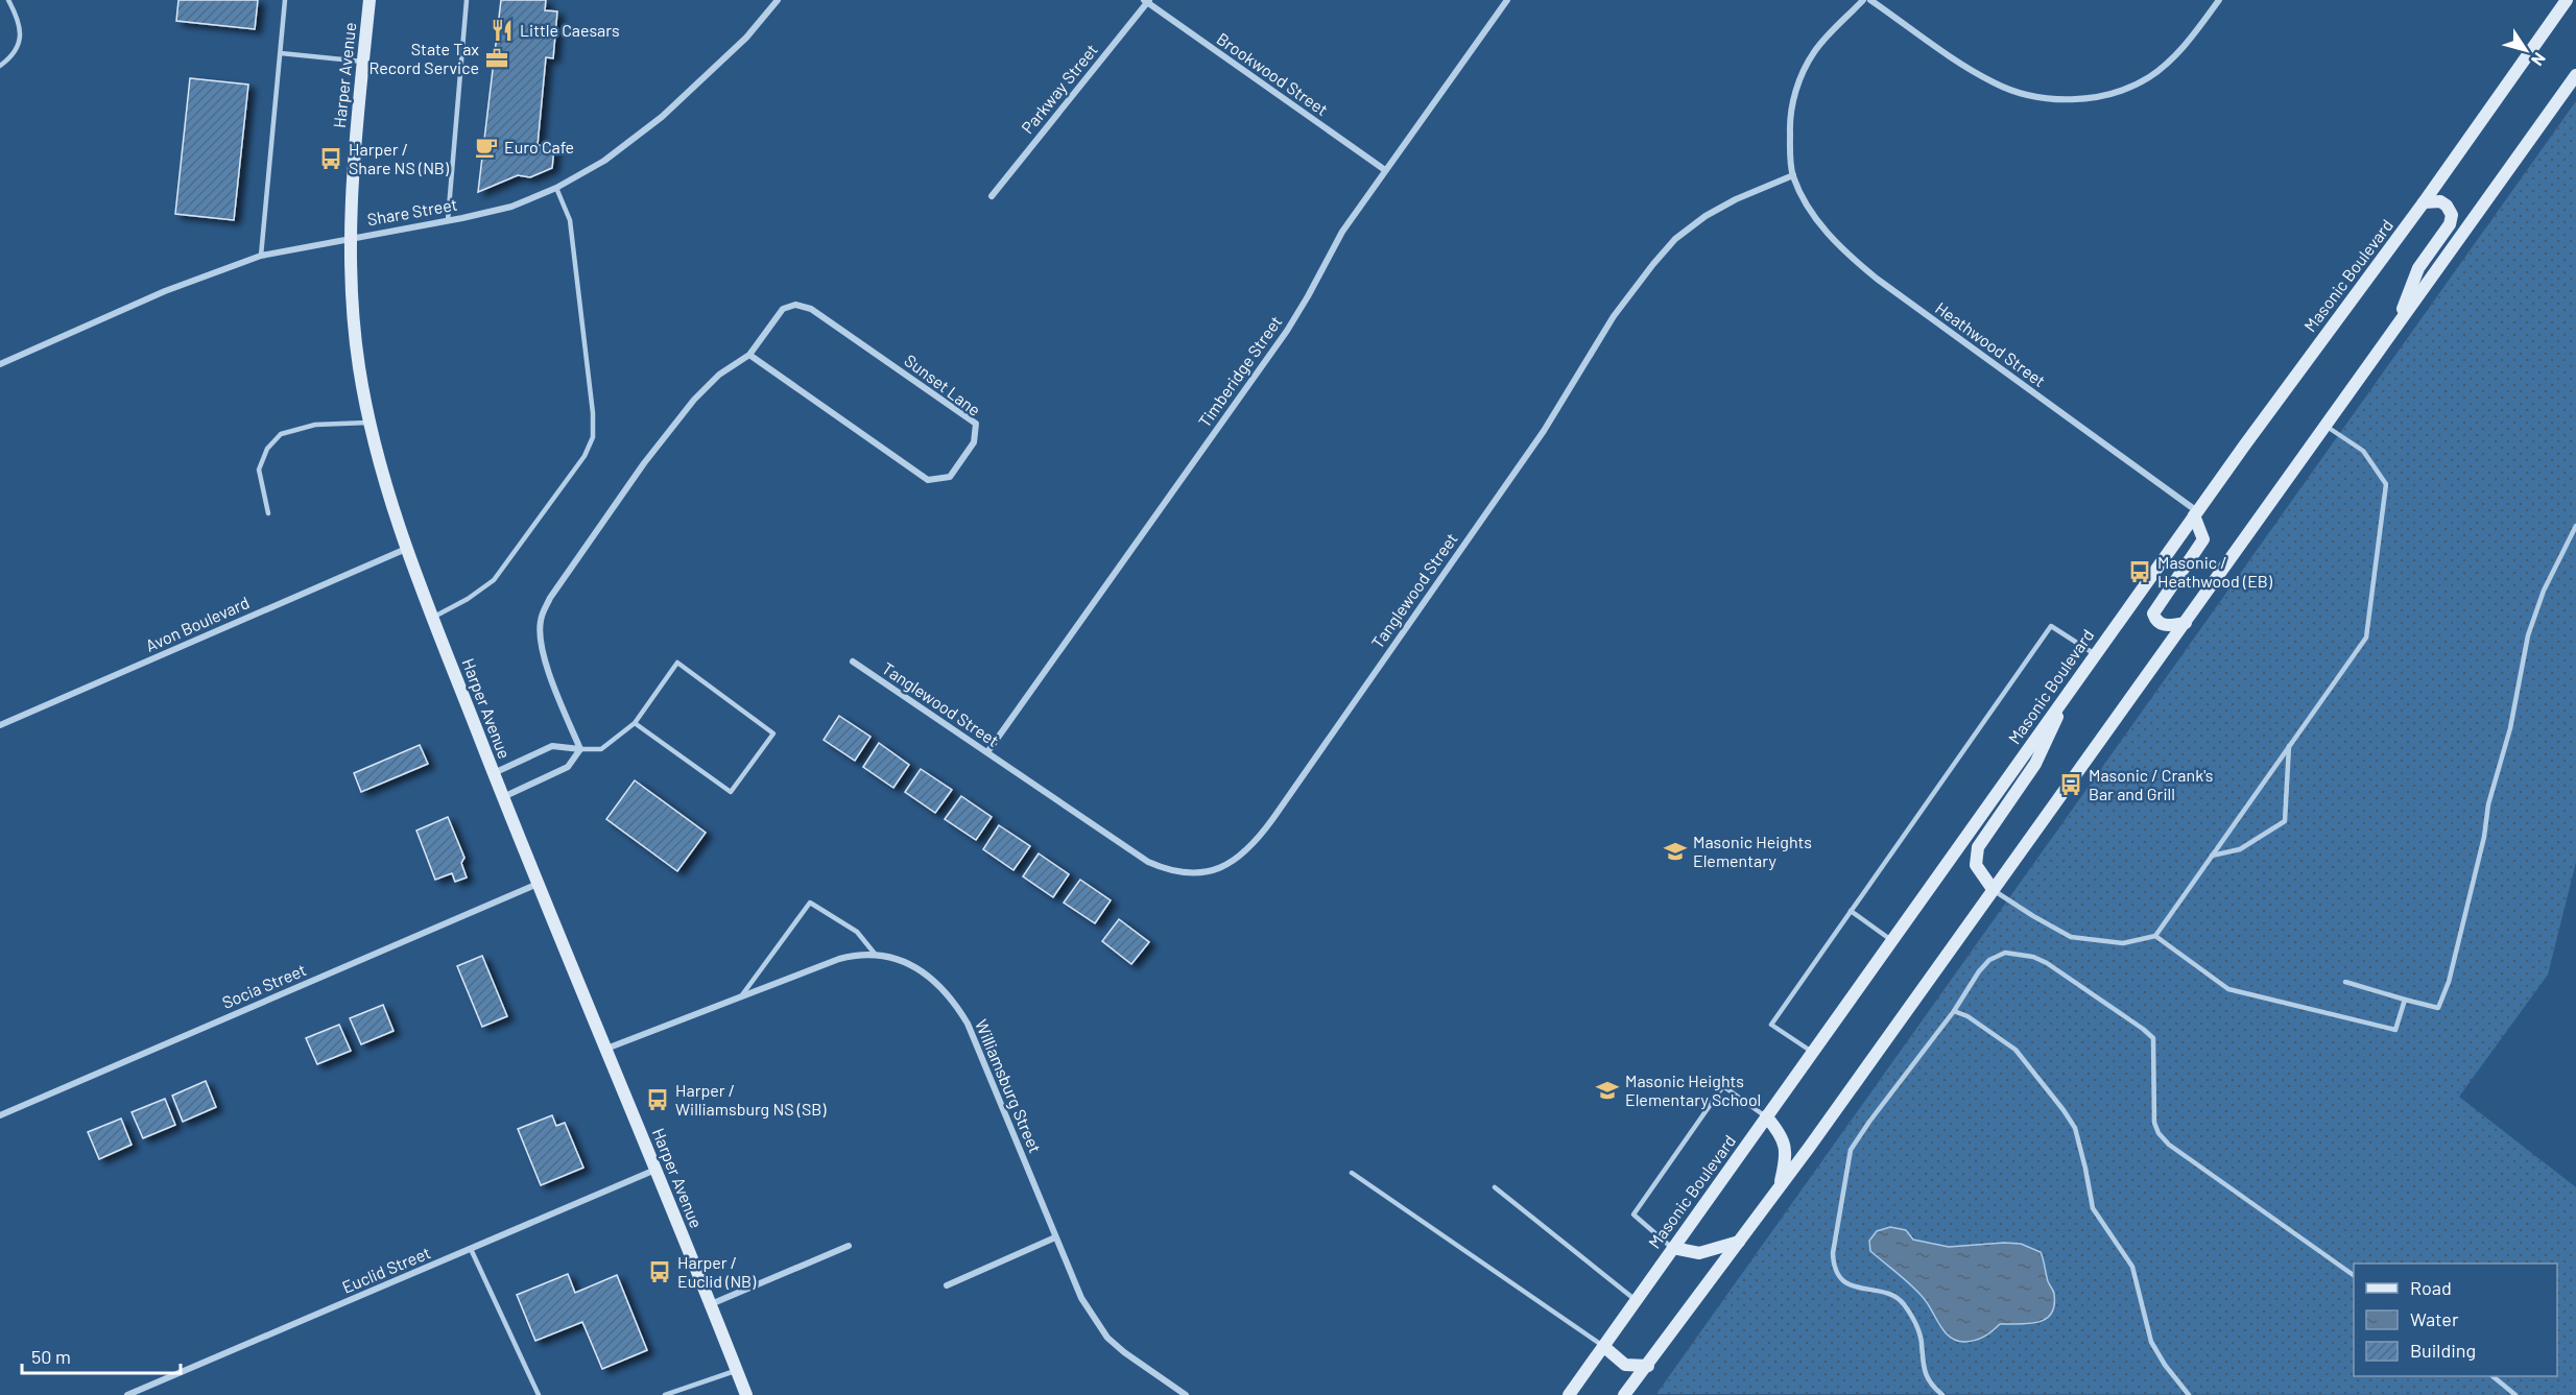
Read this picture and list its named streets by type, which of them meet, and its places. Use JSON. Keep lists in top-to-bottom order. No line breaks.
{"streets":{"main road":["Harper Avenue","Masonic Boulevard"],"street":["Brookwood Street","Parkway Street","Share Street","Heathwood Street","Timberidge Street","Sunset Lane","Tanglewood Street","Avon Boulevard","Socia Street","Williamsburg Street","Euclid Street"]},"crossings":[["Brookwood Street","Parkway Street"],["Brookwood Street","Timberidge Street"],["Harper Avenue","Share Street"],["Harper Avenue","Avon Boulevard"],["Harper Avenue","Socia Street"],["Harper Avenue","Williamsburg Street"],["Harper Avenue","Euclid Street"],["Masonic Boulevard","Heathwood Street"],["Heathwood Street","Tanglewood Street"],["Timberidge Street","Tanglewood Street"]],"places":{"restaurant":["Little Caesars"],"office":["State Tax Record Service"],"cafe":["Euro Cafe"],"bus stop":["Harper / Share NS (NB)","Masonic / Heathwood (EB)","Masonic / Crank's Bar and Grill","Harper / Williamsburg NS (SB)","Harper / Euclid (NB)"],"school or university":["Masonic Heights Elementary","Masonic Heights Elementary School"]},"legend":["Road","Water","Building"],"scale_bar":"50 m","north":"bottom right"}
